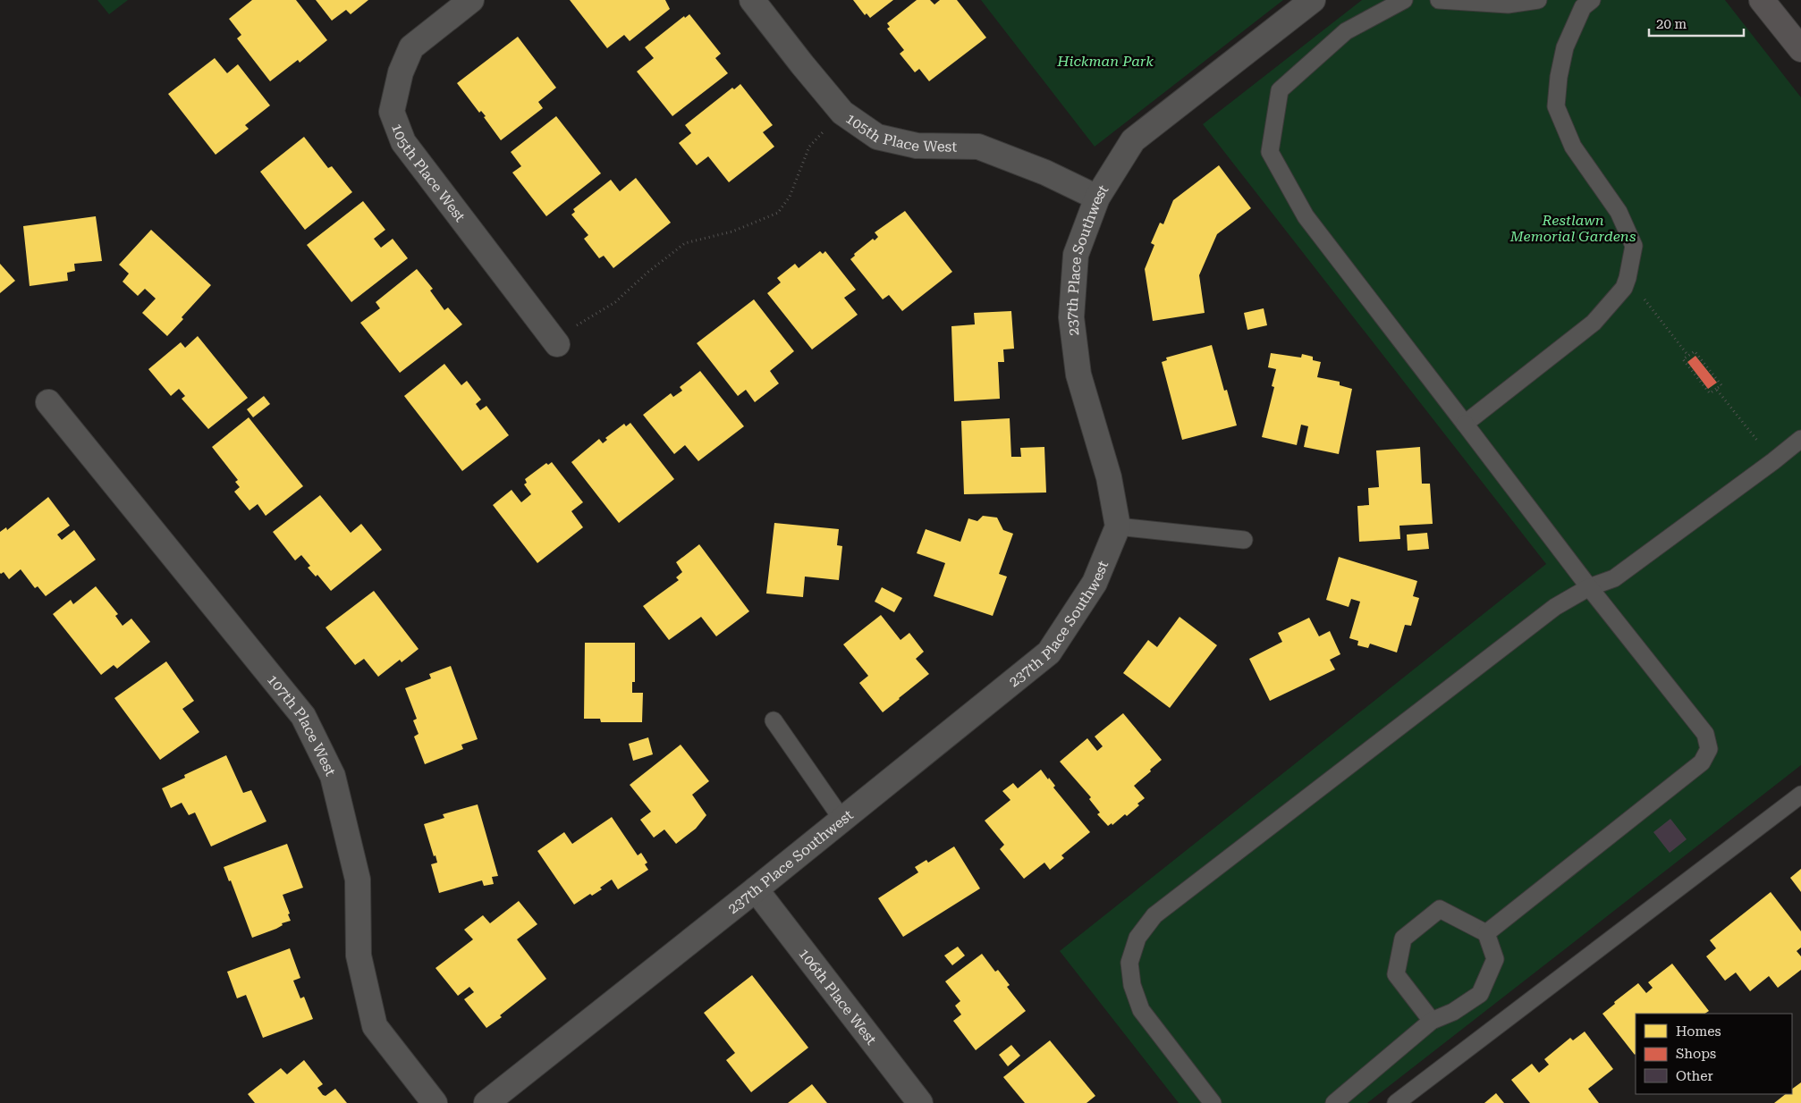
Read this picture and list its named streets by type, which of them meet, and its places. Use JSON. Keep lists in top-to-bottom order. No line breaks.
{"streets":{"street":["105th Place West","237th Place Southwest","107th Place West","106th Place West"]},"crossings":[["105th Place West","237th Place Southwest"],["237th Place Southwest","106th Place West"]],"parks":["Hickman Park","Restlawn Memorial Gardens"],"legend":["Homes","Shops","Other"],"scale_bar":"20 m"}
